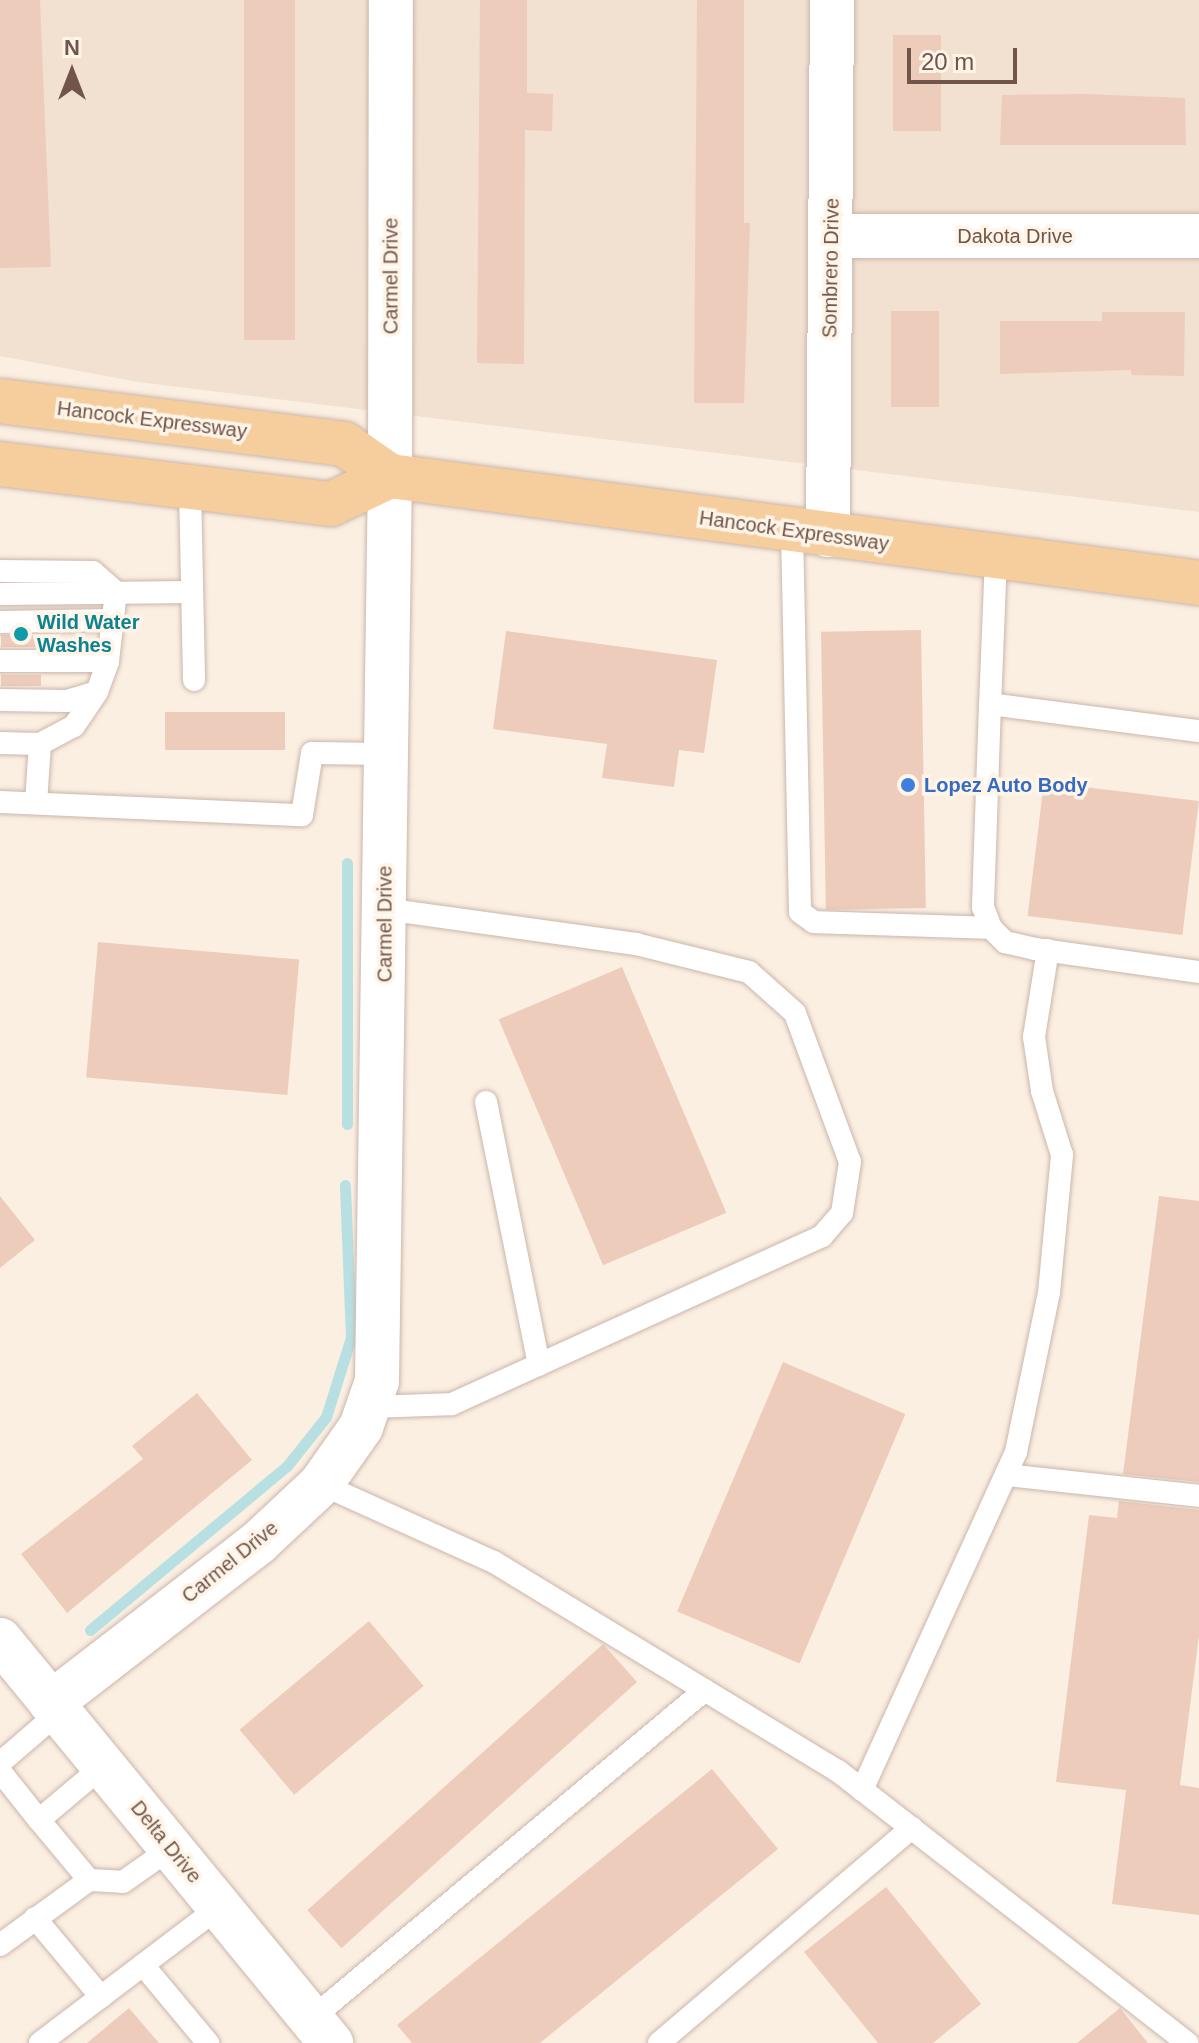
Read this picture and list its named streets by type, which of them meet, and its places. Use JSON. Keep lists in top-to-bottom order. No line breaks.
{"streets":{"main road":["Hancock Expressway"],"street":["Dakota Drive","Sombrero Drive","Carmel Drive","Delta Drive"]},"crossings":[["Dakota Drive","Sombrero Drive"],["Sombrero Drive","Hancock Expressway"],["Carmel Drive","Hancock Expressway"],["Carmel Drive","Delta Drive"]],"places":["Wild Water Washes","Lopez Auto Body"],"scale_bar":"20 m","north":"top"}
